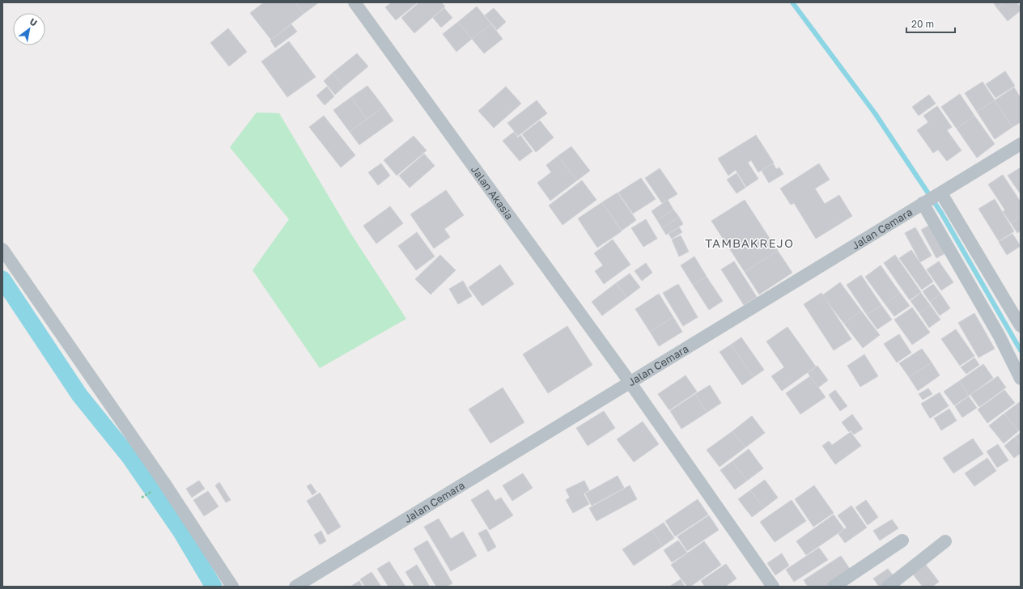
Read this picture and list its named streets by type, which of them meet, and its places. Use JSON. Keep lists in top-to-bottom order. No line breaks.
{"streets":{"street":["Jalan Akasia","Jalan Cemara"]},"crossings":[["Jalan Akasia","Jalan Cemara"]],"districts":["TAMBAKREJO"],"scale_bar":"20 m","north":"top right"}
